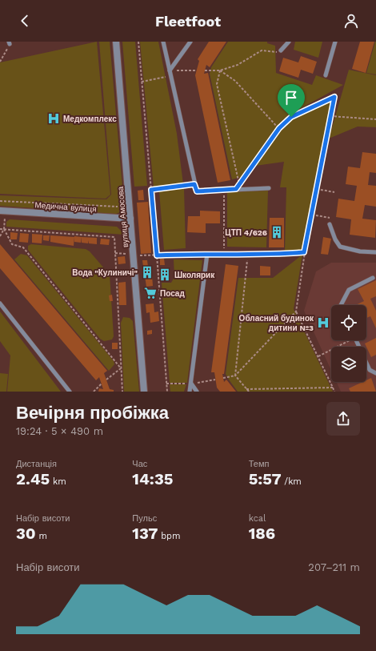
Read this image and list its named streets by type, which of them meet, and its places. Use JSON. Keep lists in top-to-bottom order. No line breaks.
{"streets":{"street":["Медична вулиця","вулиця Амосова"]},"crossings":[["Медична вулиця","вулиця Амосова"]],"places":{"hospital":["Медкомплекс","Обласний будинок дитини №3"],"building":["ЦТП 4/626","Вода \"Кулиничі\"","Школярик"],"supermarket":["Посад"]},"page":{"header":"Fleetfoot","heading":["Вечірня пробіжка","19:24 · 5 × 490 m"],"stats":[["Дистанція","2.45 km"],["Час","14:35"],["Темп","5:57 /km"],["Набір висоти","30 m"],["Пульс","137 bpm"],["kcal","186"]],"chart":["Набір висоти","207–211 m"]}}
